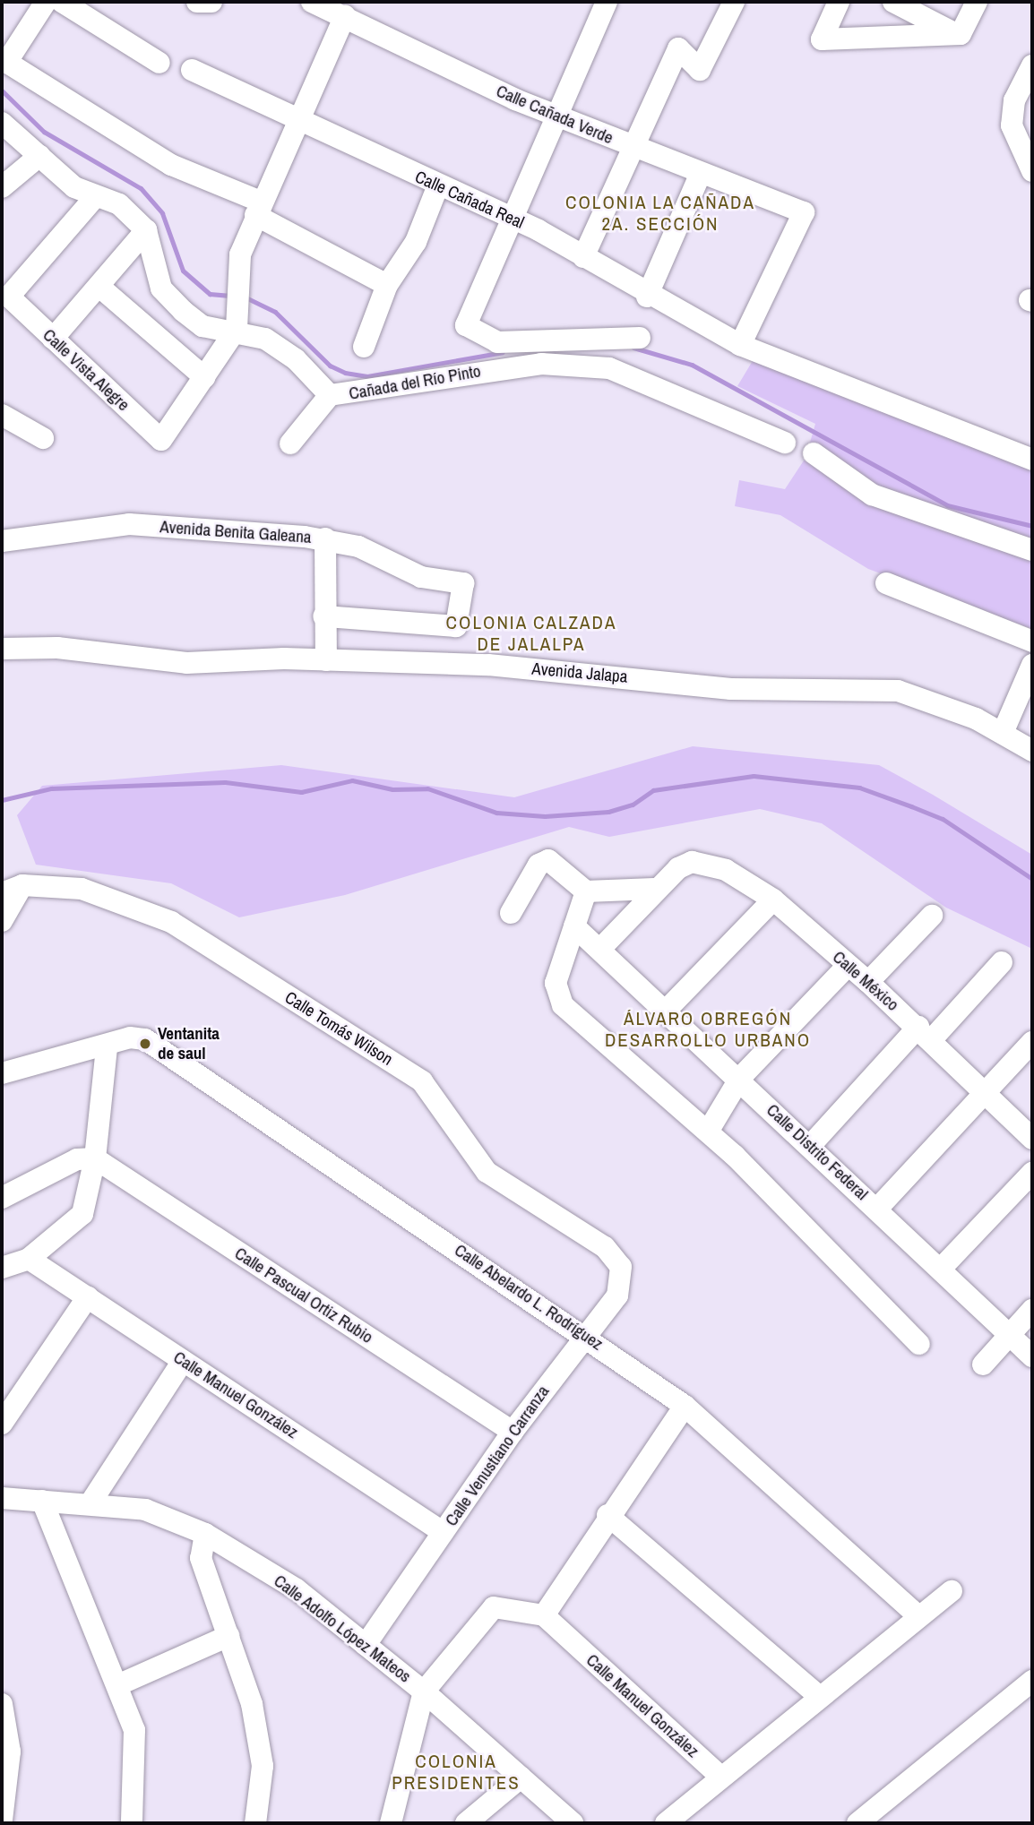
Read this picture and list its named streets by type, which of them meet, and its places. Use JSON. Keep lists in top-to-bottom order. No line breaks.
{"streets":{"street":["Calle Cañada Verde","Calle Cañada Real","Calle Vista Alegre","Cañada del Río Pinto","Avenida Benita Galeana","Avenida Jalapa","Calle México","Calle Tomás Wilson","Calle Distrito Federal","Calle Pascual Ortiz Rubio","Calle Abelardo L. Rodríguez","Calle Manuel González","Calle Venustiano Carranza","Calle Adolfo López Mateos"]},"crossings":[["Calle Cañada Verde","Calle Cañada Real"],["Calle Vista Alegre","Cañada del Río Pinto"],["Calle Tomás Wilson","Calle Venustiano Carranza"],["Calle Pascual Ortiz Rubio","Calle Venustiano Carranza"],["Calle Abelardo L. Rodríguez","Calle Venustiano Carranza"],["Calle Manuel González","Calle Venustiano Carranza"],["Calle Venustiano Carranza","Calle Adolfo López Mateos"]],"districts":["COLONIA LA CAÑADA 2A. SECCIÓN","COLONIA CALZADA DE JALALPA","ÁLVARO OBREGÓN DESARROLLO URBANO","COLONIA PRESIDENTES"],"places":["Ventanita de saul"]}
